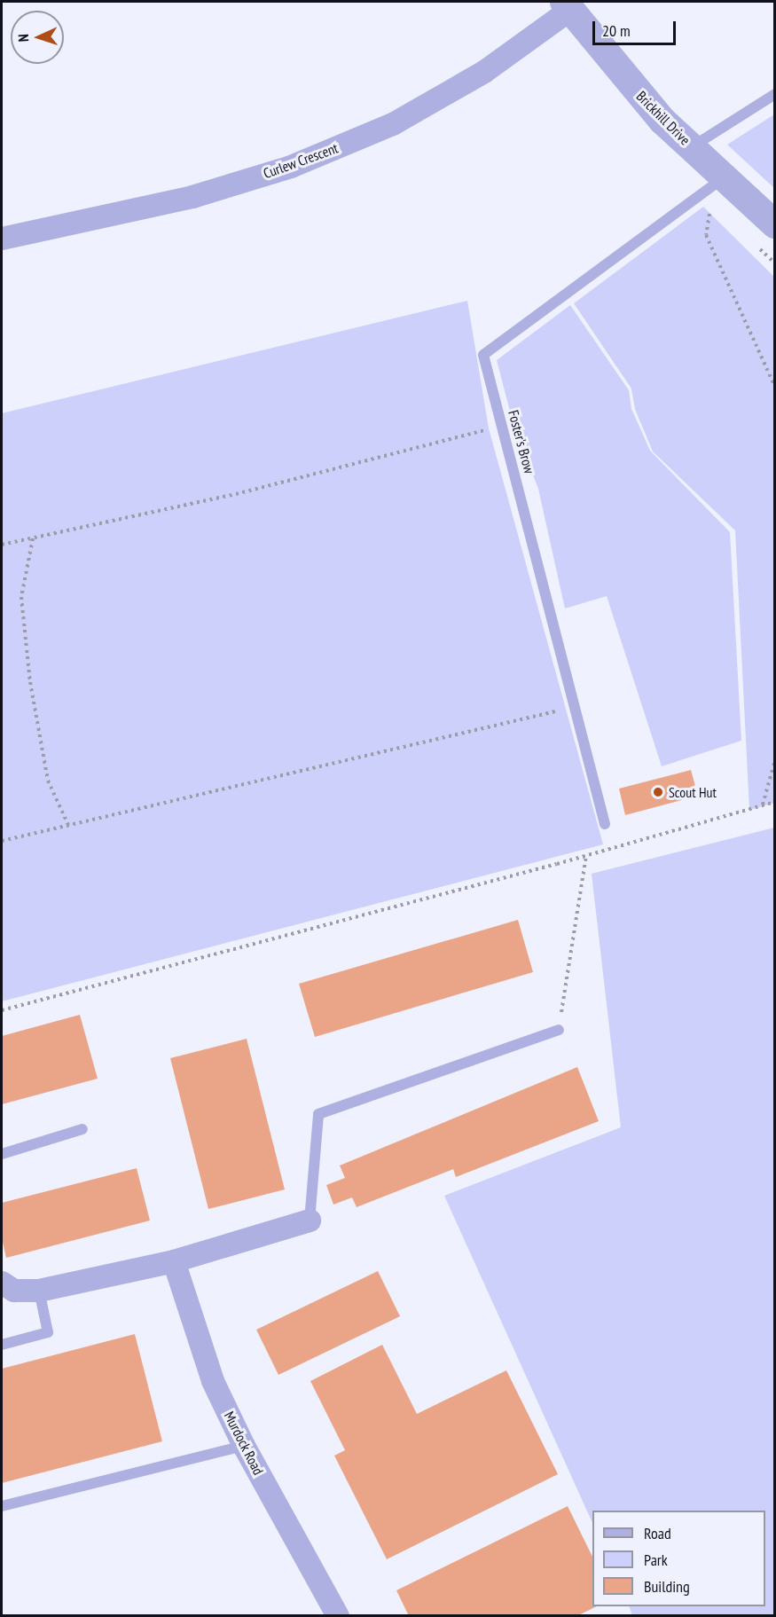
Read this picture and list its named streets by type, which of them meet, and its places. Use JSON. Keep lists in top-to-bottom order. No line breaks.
{"streets":{"street":["Brickhill Drive","Curlew Crescent","Murdock Road"],"lane":["Foster's Brow"]},"crossings":[["Brickhill Drive","Curlew Crescent"],["Brickhill Drive","Foster's Brow"]],"places":["Scout Hut"],"legend":["Road","Park","Building"],"scale_bar":"20 m","north":"left"}
